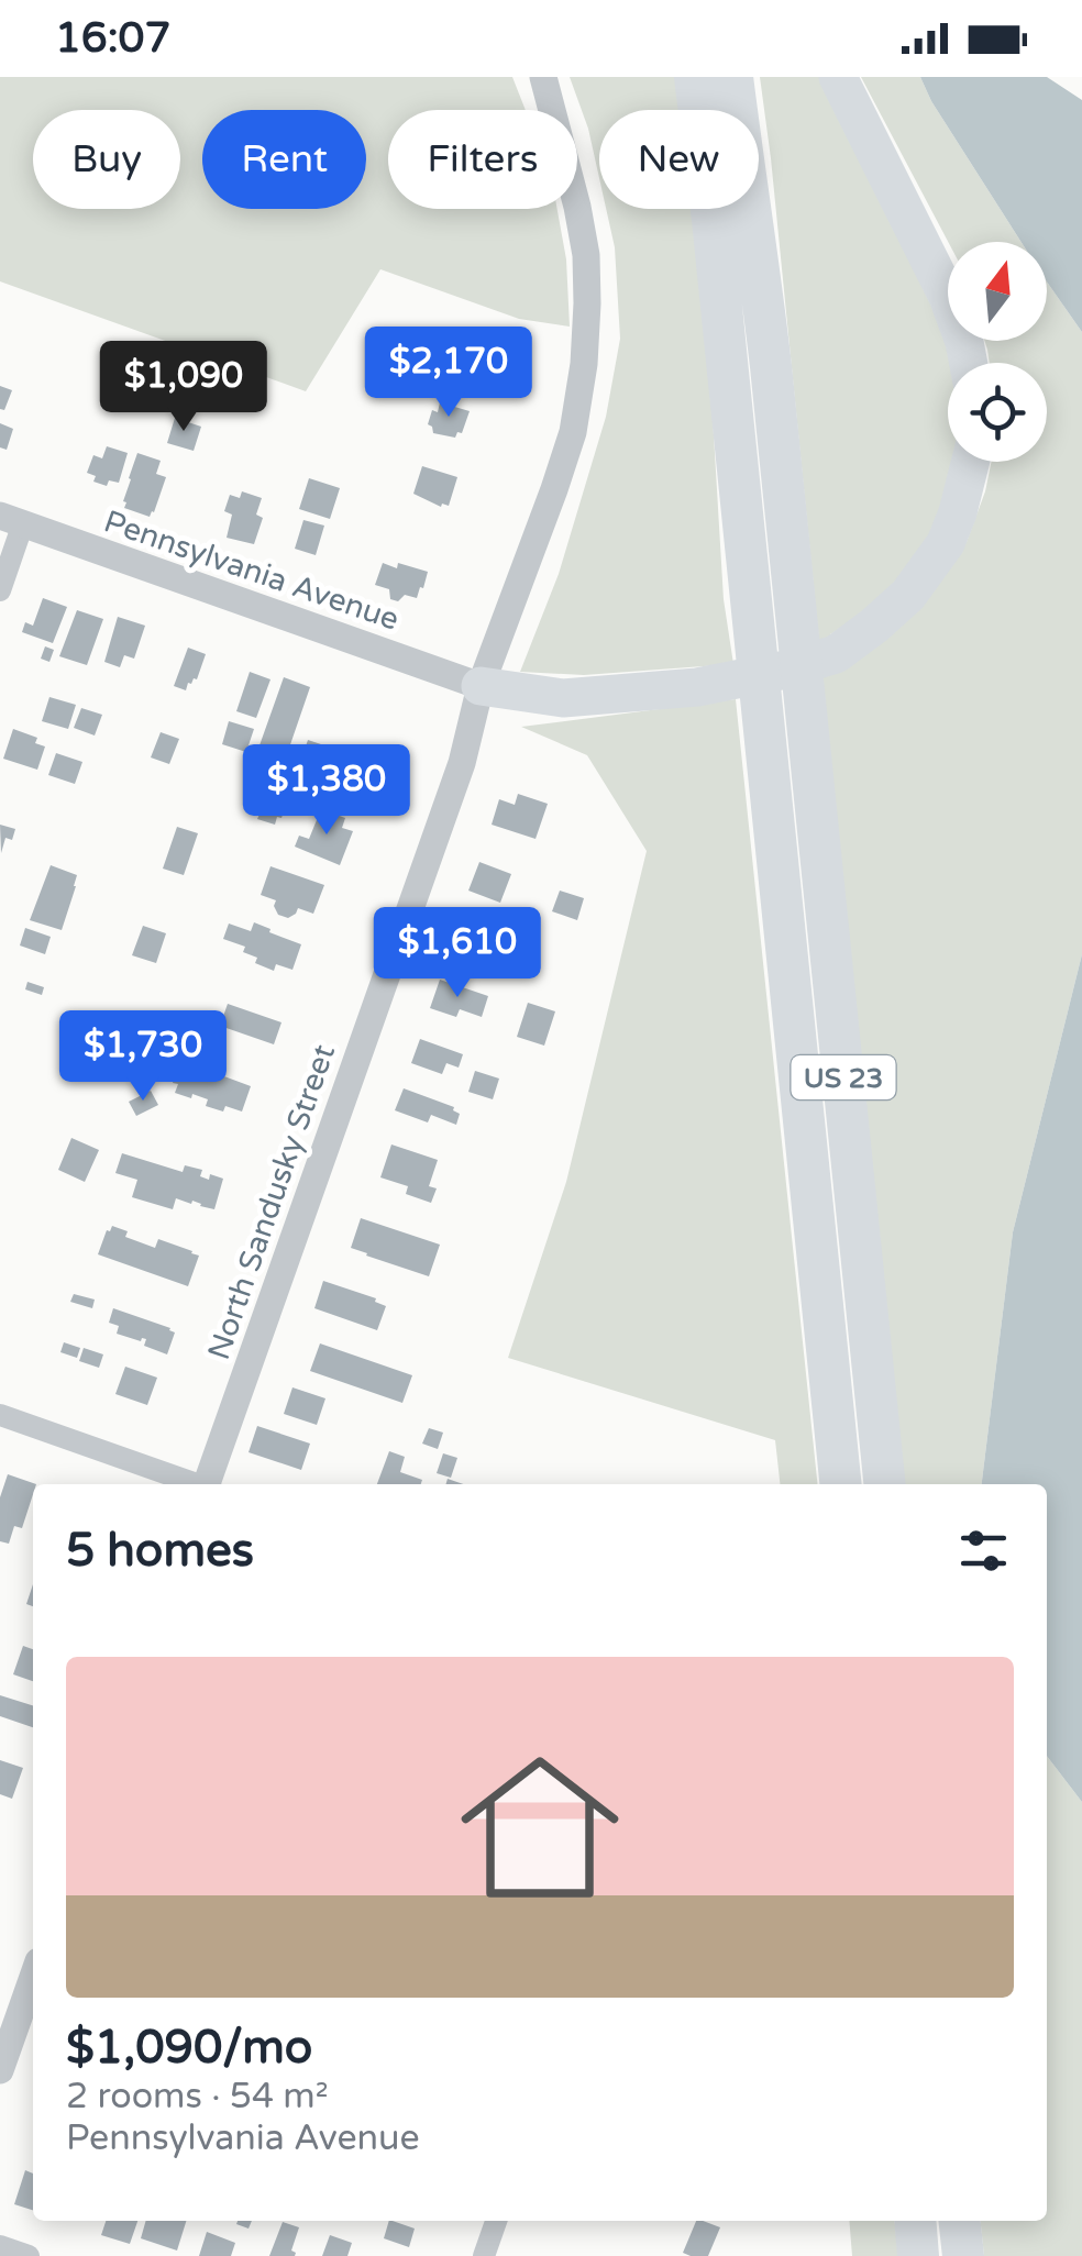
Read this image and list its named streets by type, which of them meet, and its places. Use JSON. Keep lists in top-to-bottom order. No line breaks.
{"streets":{"highway":["US 23"],"street":["Pennsylvania Avenue","North Sandusky Street"]},"crossings":[["Pennsylvania Avenue","North Sandusky Street"]],"north":"top","page":{"status":"16:07","chip":["Buy","Rent","Filters","New"],"price":["$2,170","$1,090","$1,380","$1,610","$1,730"],"heading":"5 homes","list":[{"name":"$1,090/mo","note":"2 rooms · 54 m² · Pennsylvania Avenue"}]}}
